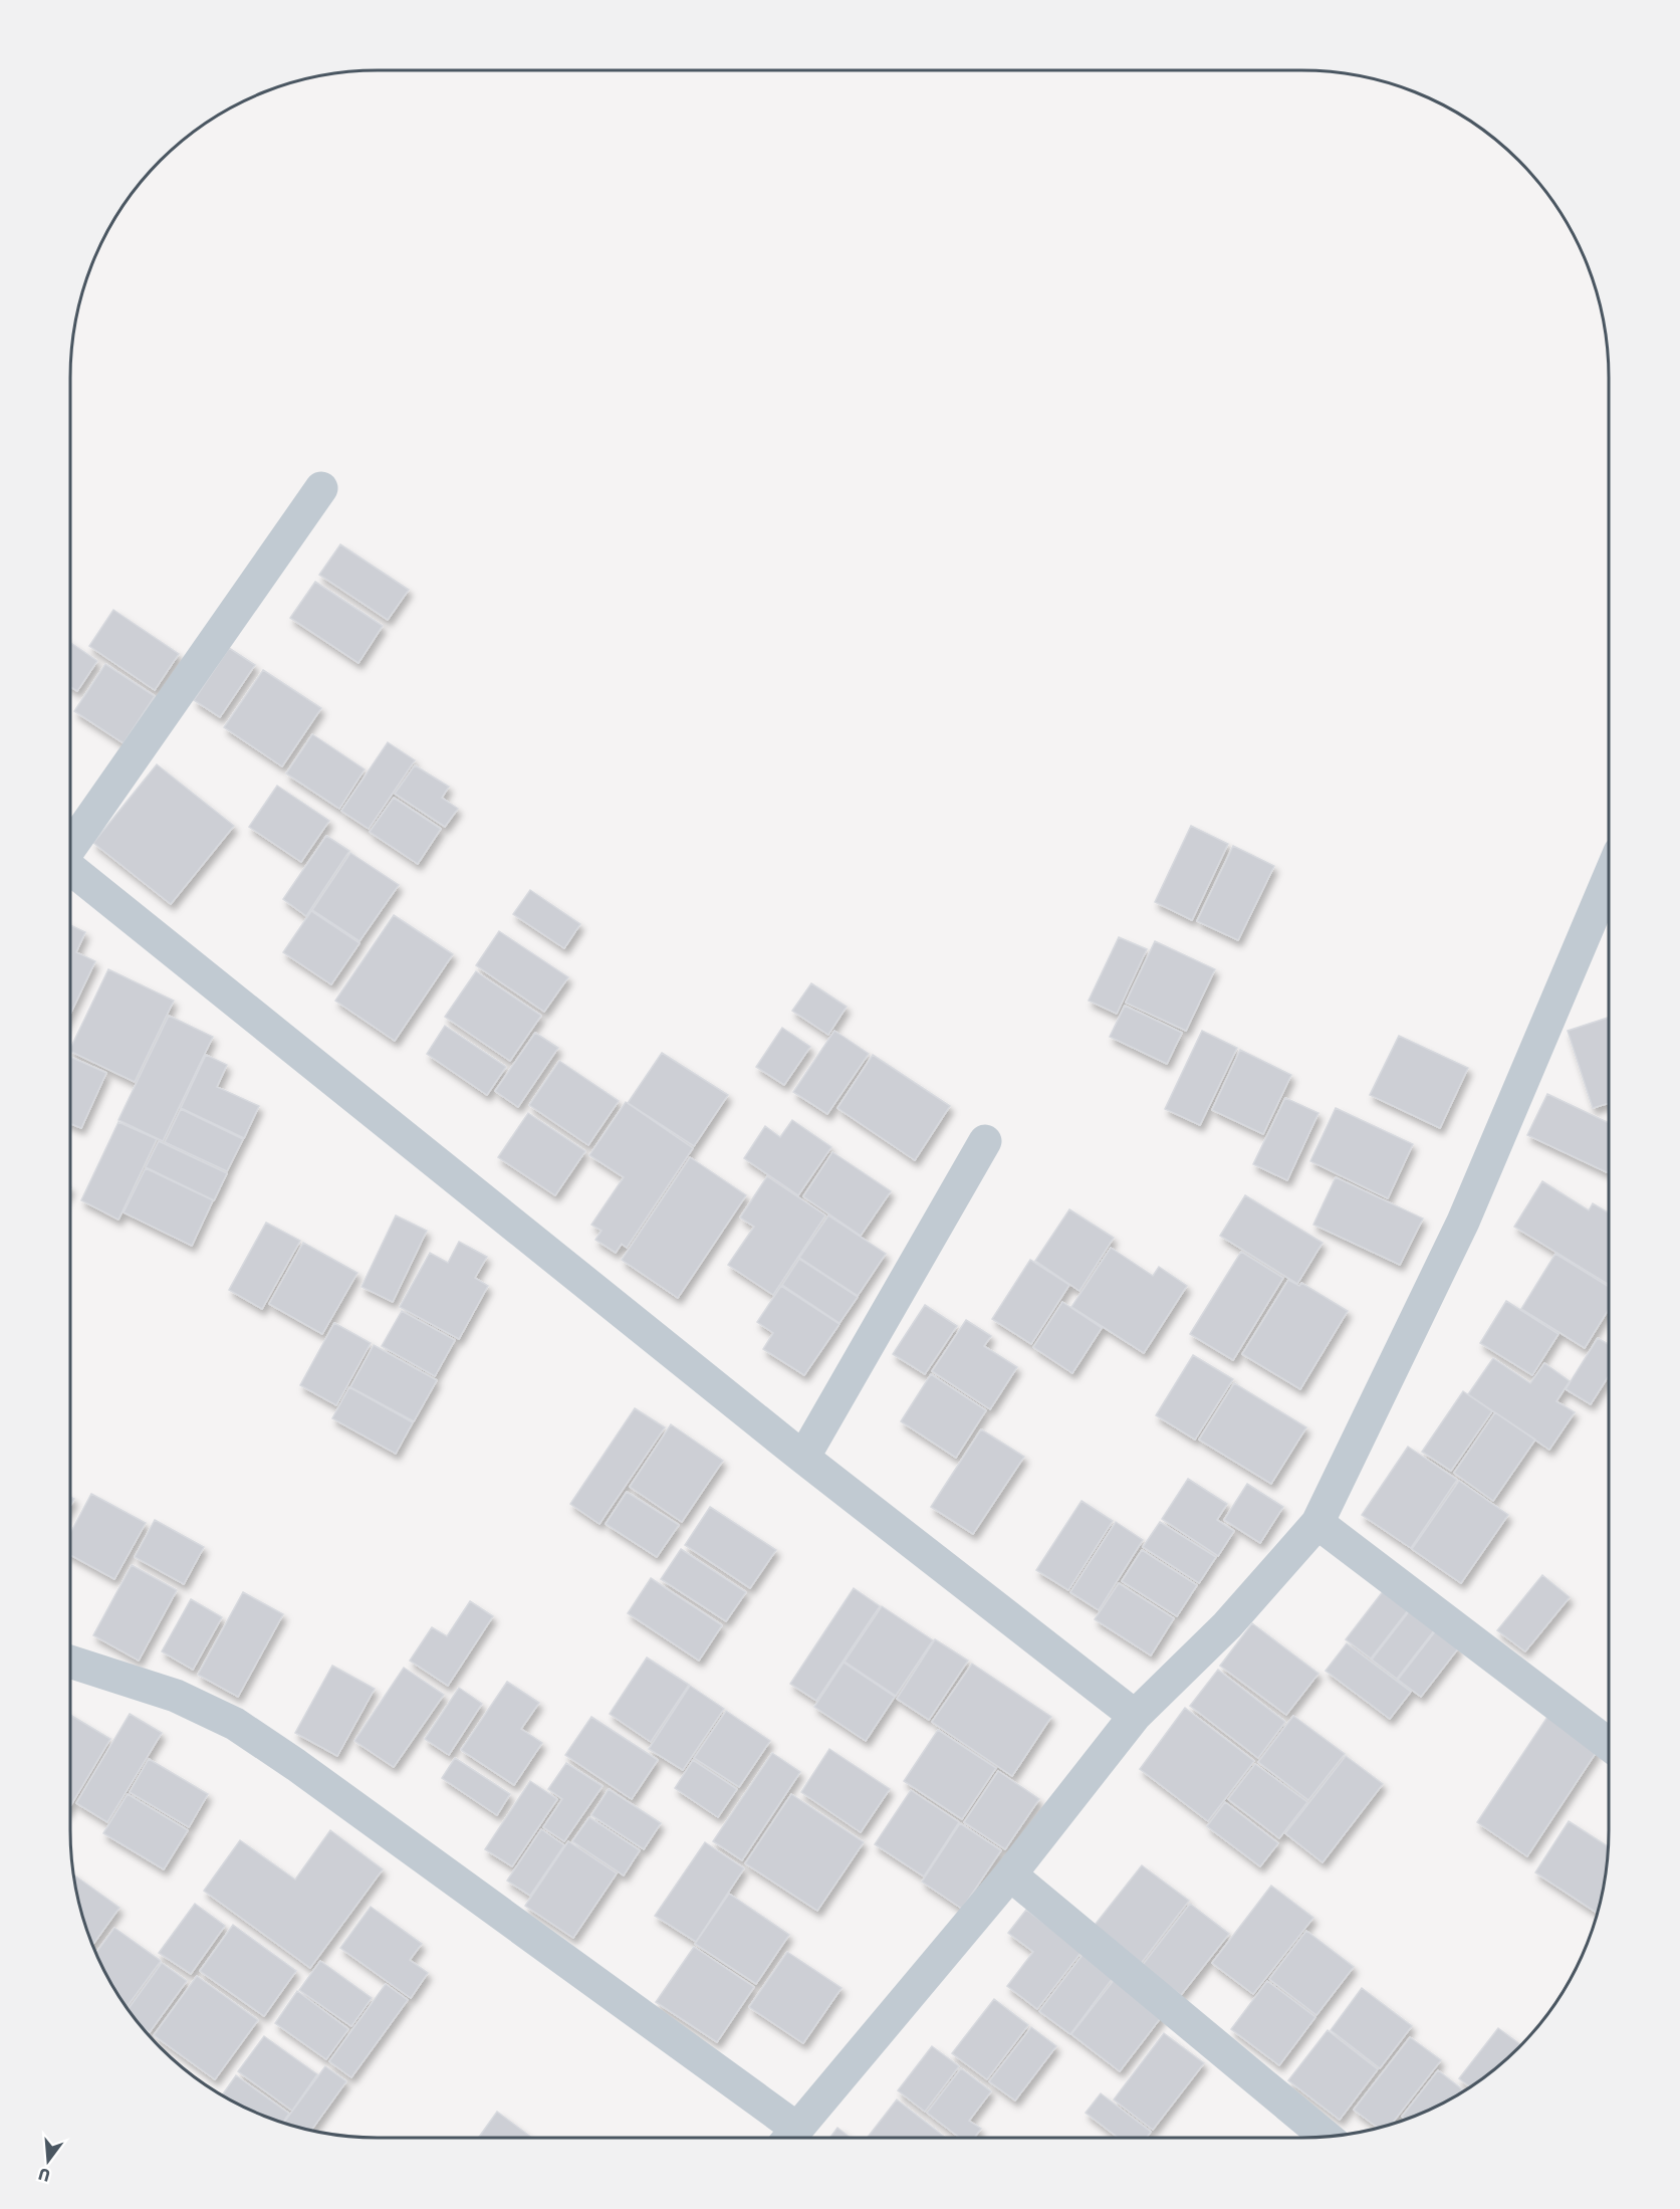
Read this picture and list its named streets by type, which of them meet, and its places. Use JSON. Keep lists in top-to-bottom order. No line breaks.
{"north":"bottom"}
